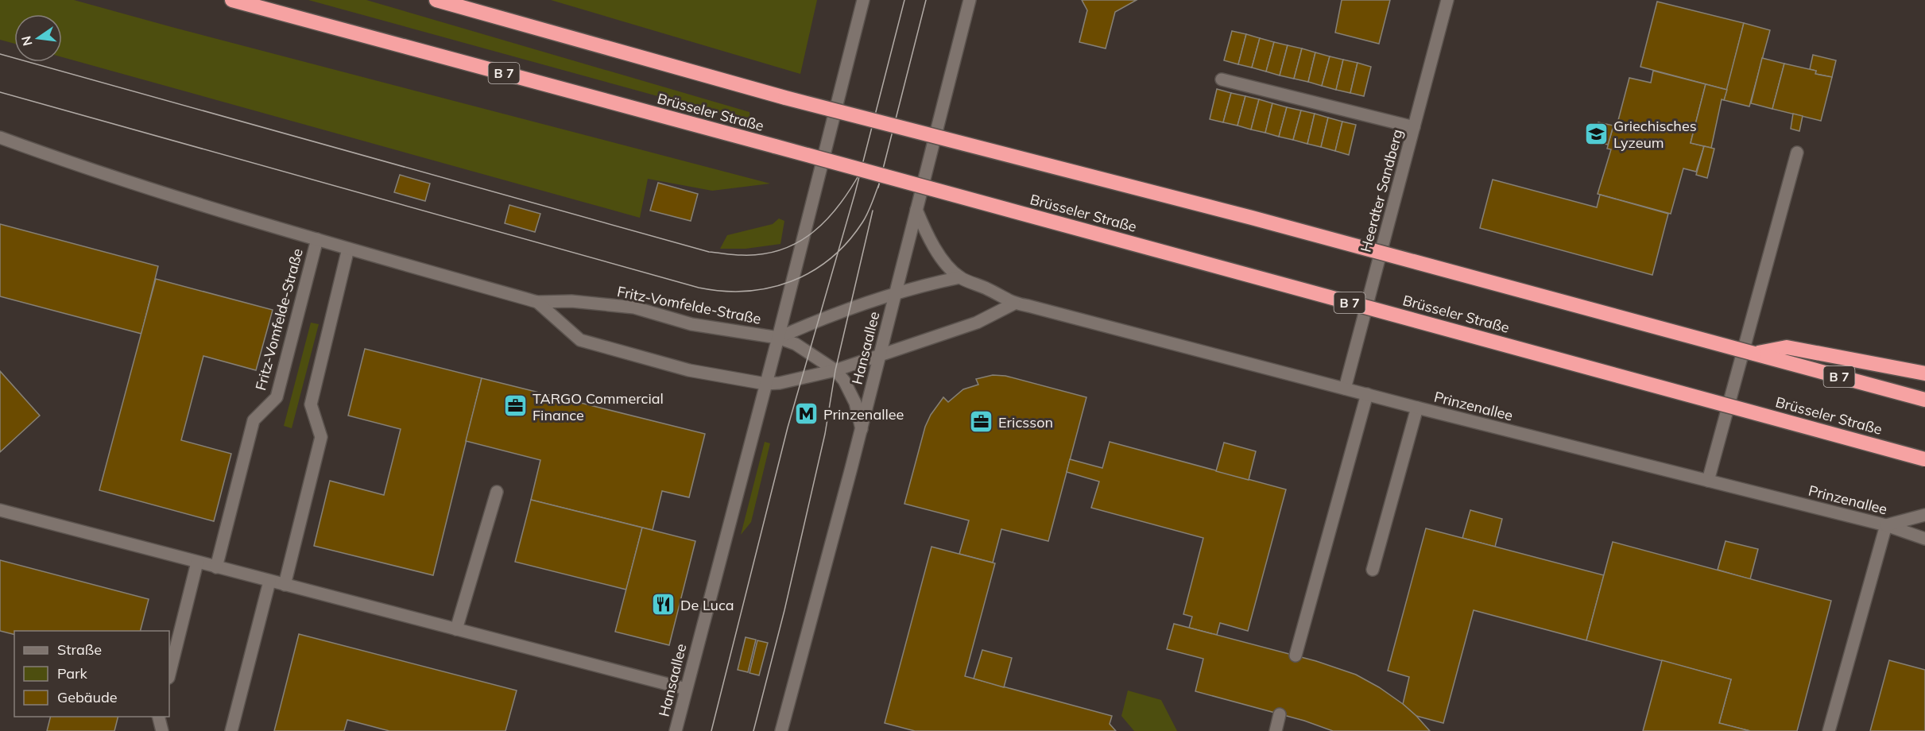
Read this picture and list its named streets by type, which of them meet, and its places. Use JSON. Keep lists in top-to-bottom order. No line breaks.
{"streets":{"highway":["B 7","Brüsseler Straße"],"street":["Heerdter Sandberg","Fritz-Vomfelde-Straße","Hansaallee","Prinzenallee"]},"crossings":[["Heerdter Sandberg","Prinzenallee"],["Fritz-Vomfelde-Straße","Hansaallee"],["Hansaallee","Prinzenallee"]],"places":{"school or university":["Griechisches Lyzeum"],"office":["TARGO Commercial Finance","Ericsson"],"metro station":["Prinzenallee"],"restaurant":["De Luca"]},"legend":["Straße","Park","Gebäude"],"north":"left"}
